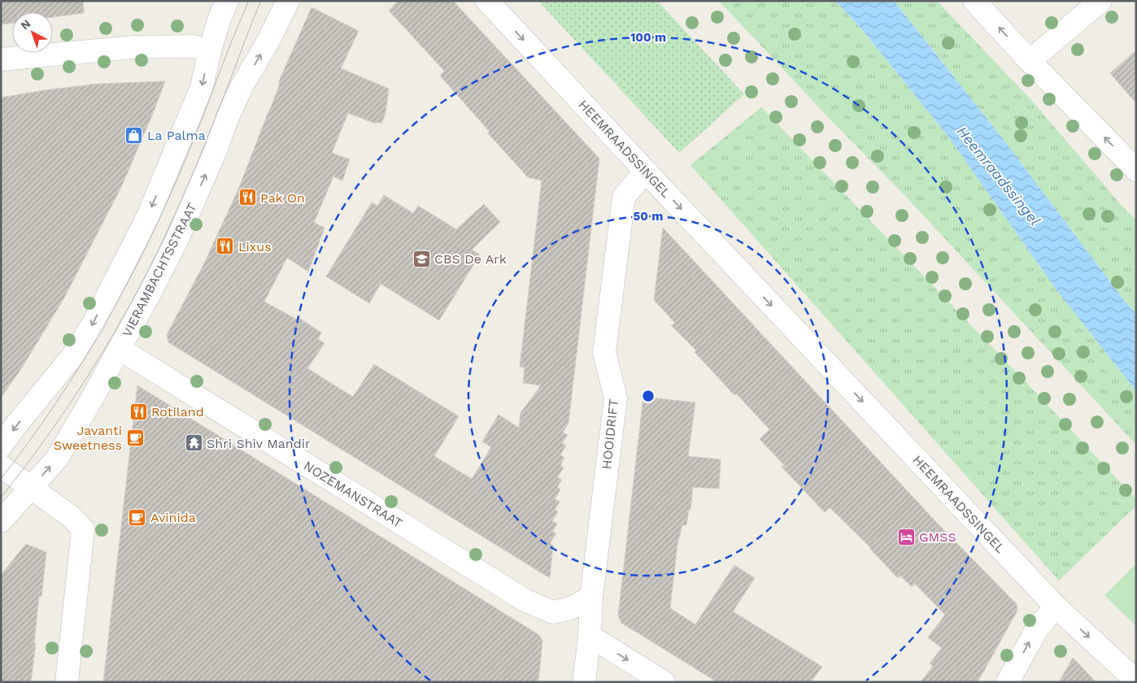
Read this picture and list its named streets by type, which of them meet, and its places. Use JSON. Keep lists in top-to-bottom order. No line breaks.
{"streets":{"street":["HEEMRAADSSINGEL","VIERAMBACHTSSTRAAT","HOOIDRIFT","NOZEMANSTRAAT"]},"crossings":[["HEEMRAADSSINGEL","HOOIDRIFT"],["VIERAMBACHTSSTRAAT","NOZEMANSTRAAT"],["HOOIDRIFT","NOZEMANSTRAAT"]],"one_way":["HEEMRAADSSINGEL"],"water":["Heemraadssingel"],"places":{"shop":["La Palma"],"restaurant":["Pak On","Lixus","Rotiland"],"school or university":["CBS De Ark"],"cafe":["Javanti Sweetness","Avinida"],"temple":["Shri Shiv Mandir"],"hotel":["GMSS"]},"north":"top left","rings":["100 m","50 m"]}
